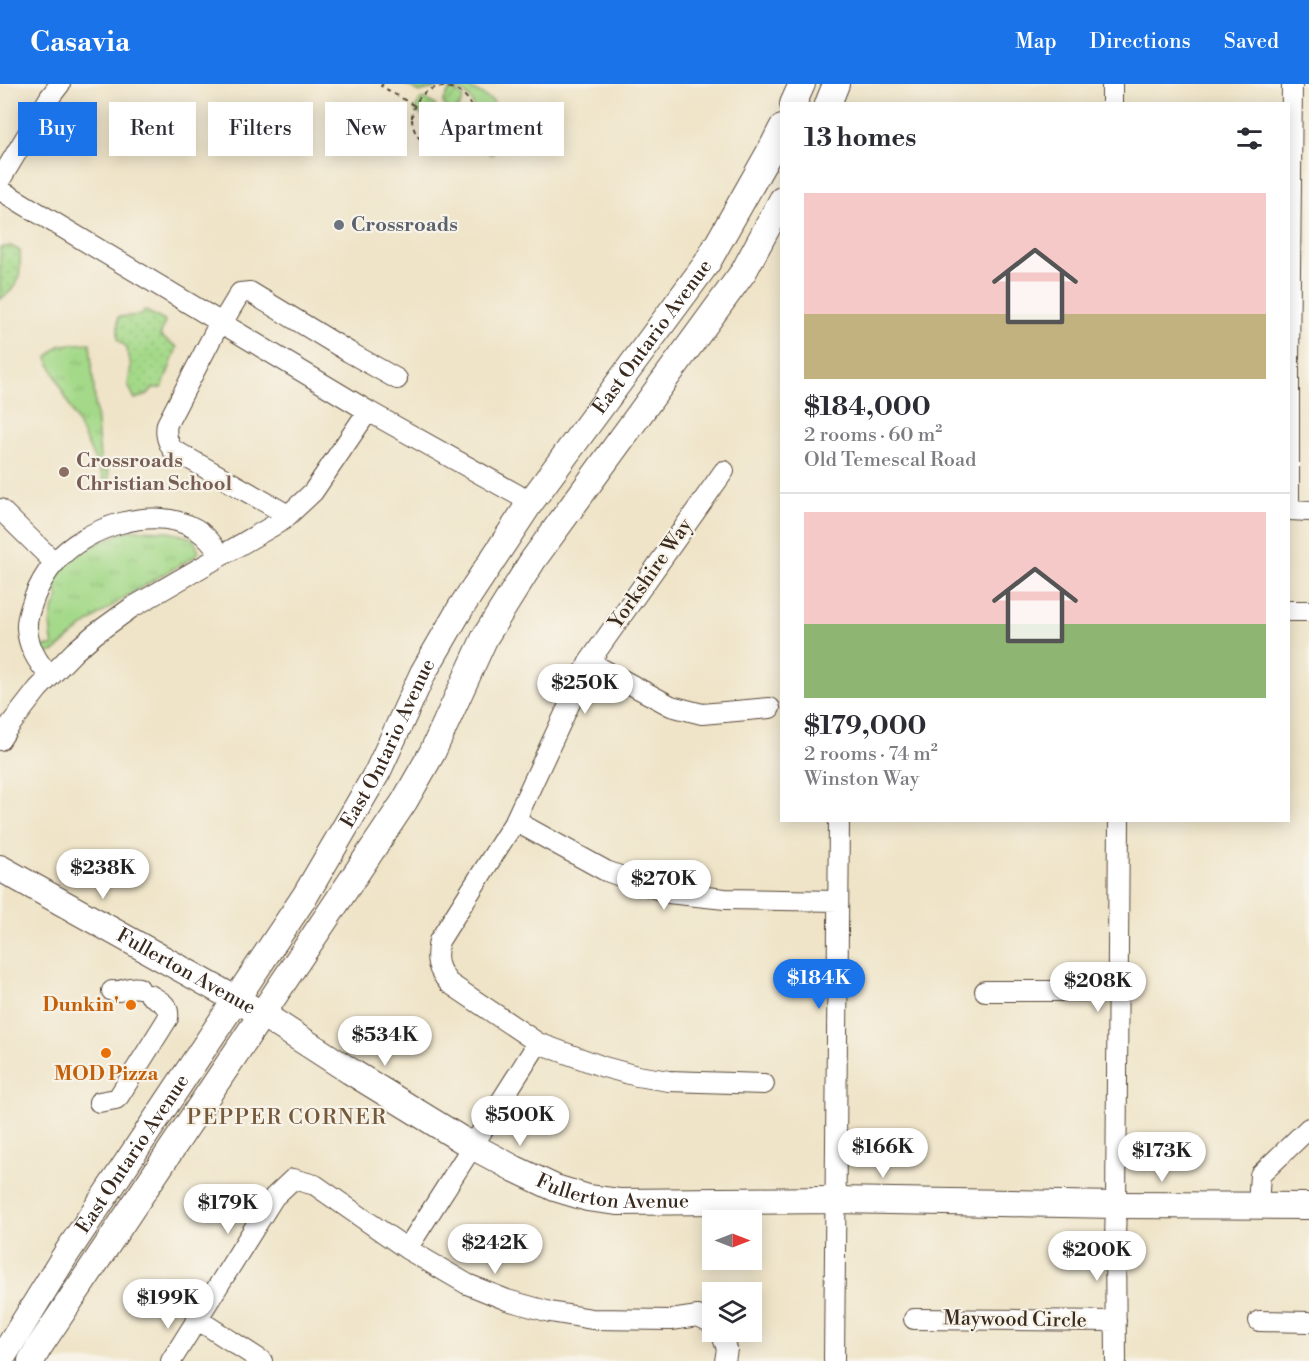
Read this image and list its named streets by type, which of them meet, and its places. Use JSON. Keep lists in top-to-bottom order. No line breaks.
{"streets":{"main road":["East Ontario Avenue","Fullerton Avenue"],"street":["Yorkshire Way","Maywood Circle"]},"crossings":[["East Ontario Avenue","Fullerton Avenue"]],"districts":["PEPPER CORNER"],"places":["Crossroads","Crossroads Christian School","Dunkin'","MOD Pizza"],"north":"right","page":{"header":"Casavia","nav":["Map","Directions","Saved"],"chip":["Buy","Rent","Filters","New","Apartment"],"heading":"13 homes","list":[{"name":"$184,000","note":"2 rooms · 60 m² · Old Temescal Road"},{"name":"$179,000","note":"2 rooms · 74 m² · Winston Way"}],"price":["$250K","$238K","$270K","$184K","$208K","$534K","$500K","$166K","$173K","$179K","$242K","$200K","$199K"]}}
